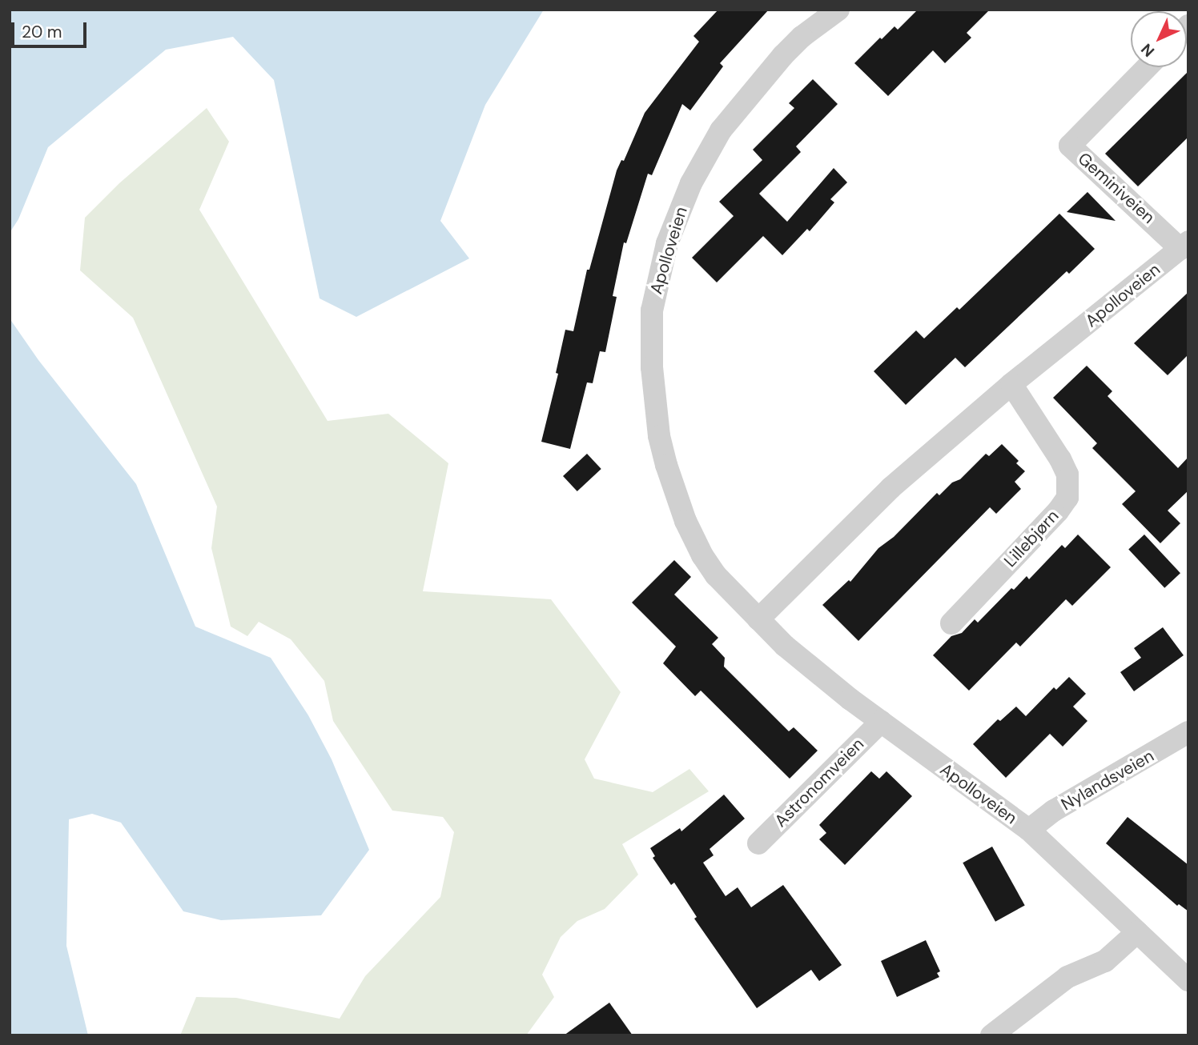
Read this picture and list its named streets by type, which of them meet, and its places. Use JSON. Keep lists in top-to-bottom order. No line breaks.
{"streets":{"street":["Geminiveien","Apolloveien","Lillebjørn","Nylandsveien","Astronomveien"]},"crossings":[["Geminiveien","Apolloveien"],["Apolloveien","Lillebjørn"],["Apolloveien","Nylandsveien"],["Apolloveien","Astronomveien"]],"scale_bar":"20 m","north":"bottom left"}
